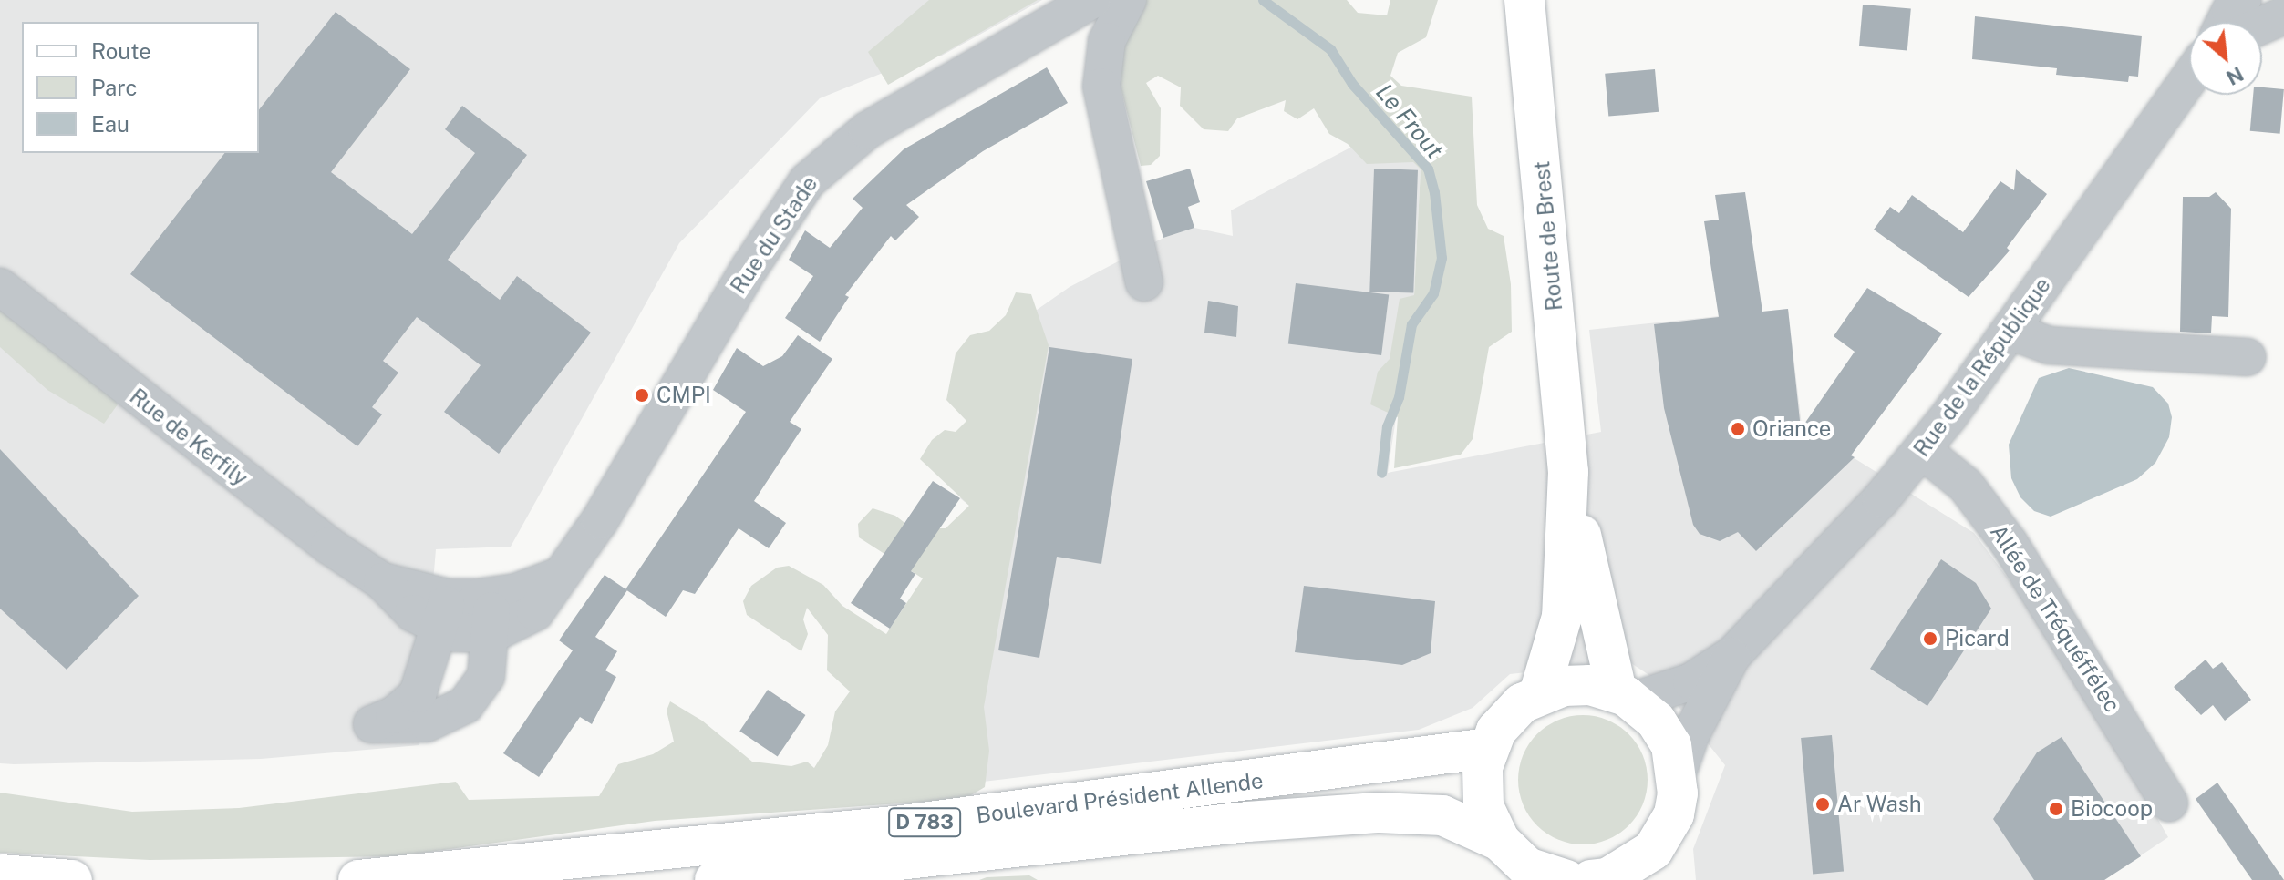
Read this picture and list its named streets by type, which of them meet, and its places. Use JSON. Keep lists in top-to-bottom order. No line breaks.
{"streets":{"main road":["Route de Brest","Boulevard Président Allende","D 783"],"street":["Rue du Stade","Rue de la République","Rue de Kerfily","Allée de Tréquéffélec"]},"crossings":[["Rue du Stade","Rue de Kerfily"],["Route de Brest","Rue de la République"],["Rue de la République","Allée de Tréquéffélec"]],"water":["Le Frout"],"places":["CMPI","Oriance","Picard","Ar Wash","Biocoop"],"legend":["Route","Parc","Eau"],"north":"bottom right"}
